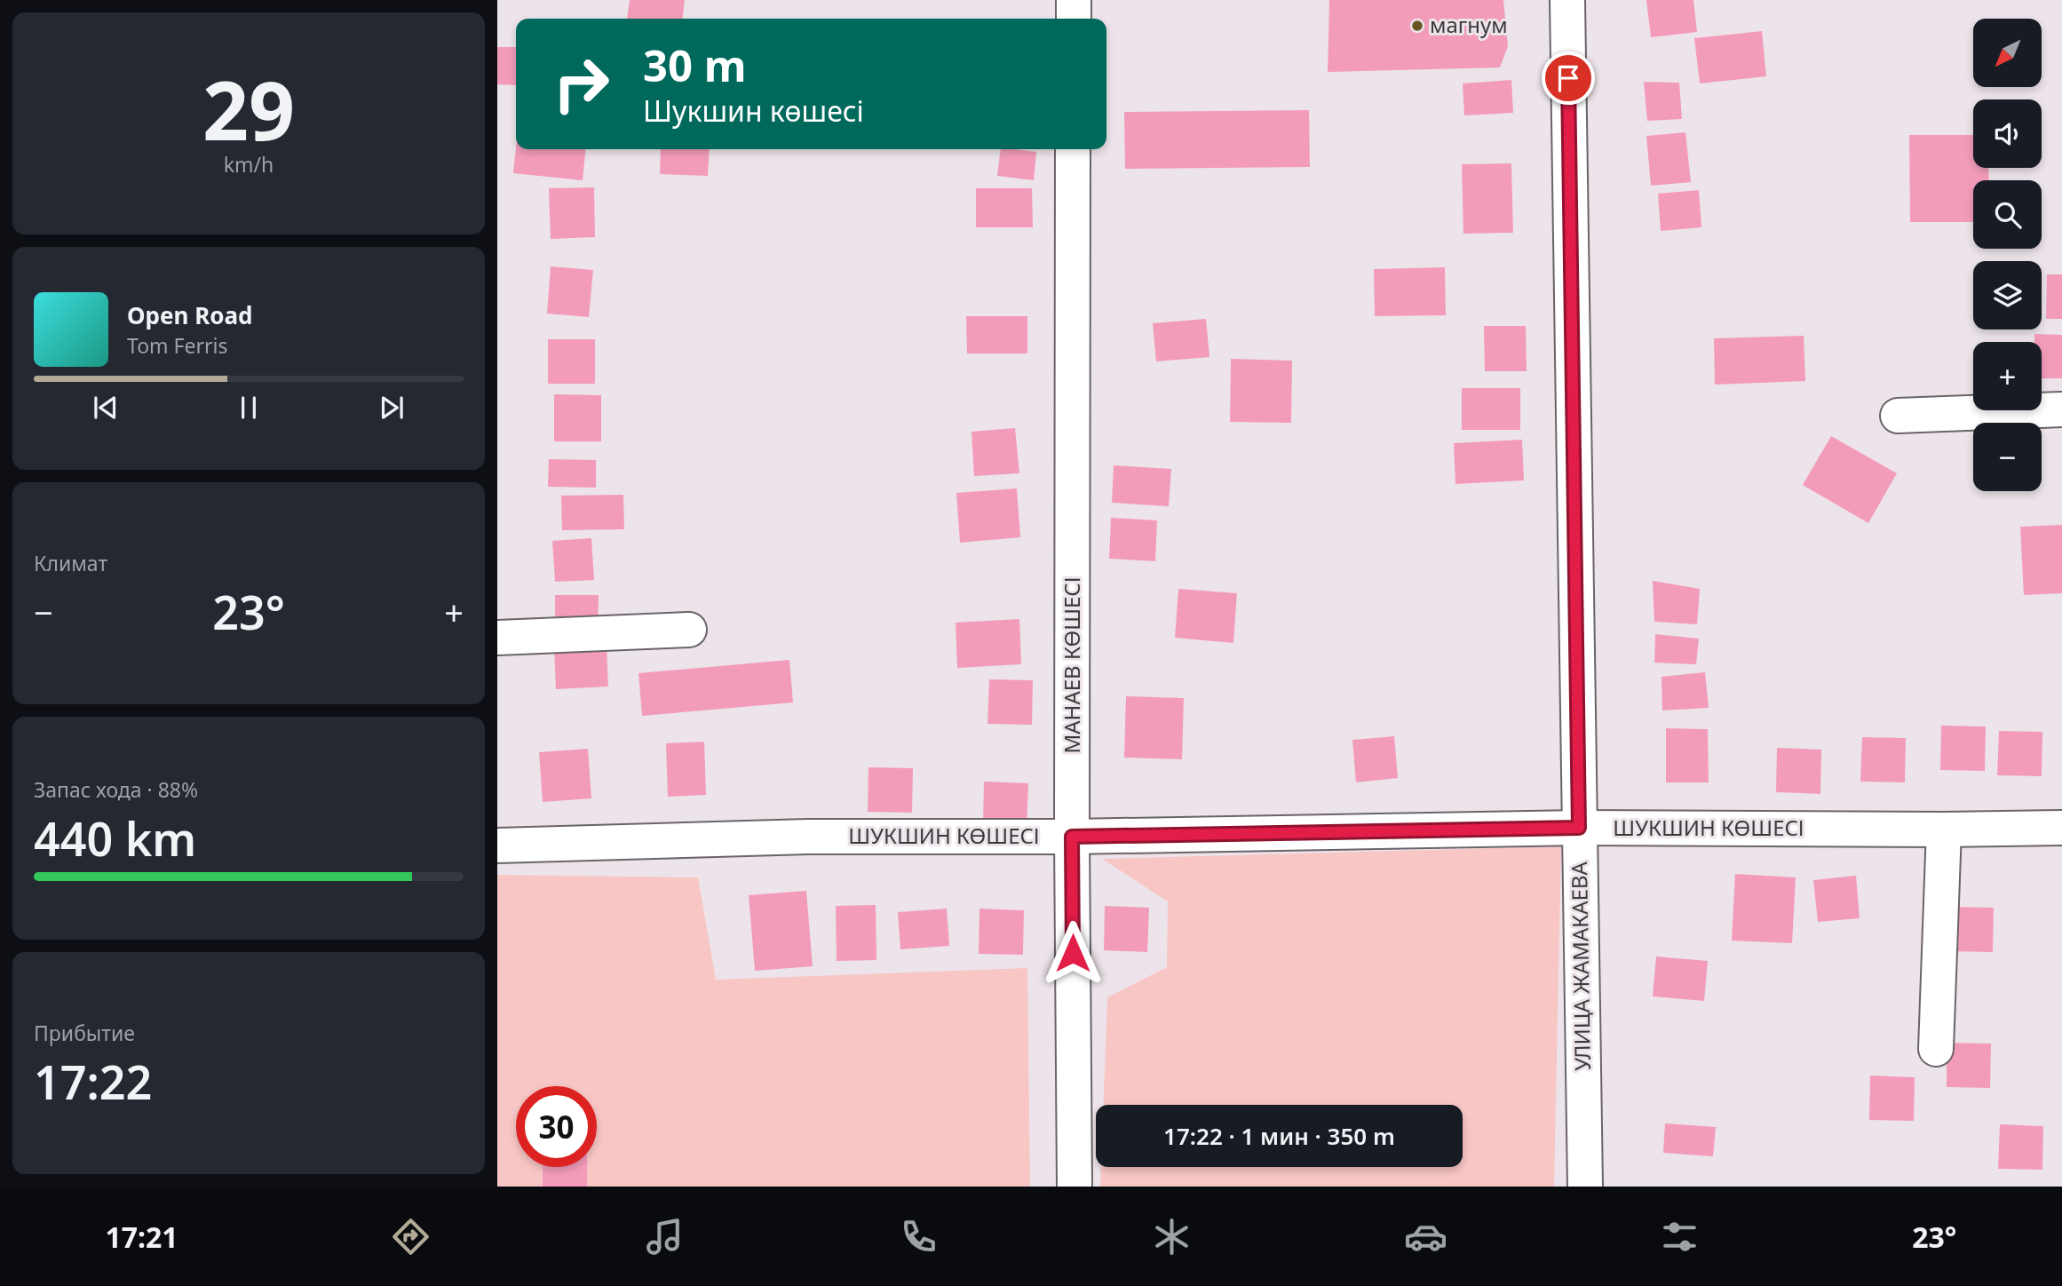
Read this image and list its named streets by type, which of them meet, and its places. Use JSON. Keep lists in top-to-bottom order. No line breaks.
{"streets":{"street":["МАНАЕВ КӨШЕСІ","ШУКШИН КӨШЕСІ","УЛИЦА ЖАМАКАЕВА"]},"crossings":[["МАНАЕВ КӨШЕСІ","ШУКШИН КӨШЕСІ"],["ШУКШИН КӨШЕСІ","УЛИЦА ЖАМАКАЕВА"]],"places":["магнум"],"north":"bottom left","page":{"tile":[["29","km/h"],"Климат",["Запас хода · 88%","440 km"],["Прибытие","17:22"]],"map_buttons":["+","−"],"turn":["30 m","Шукшин көшесі"],"song":["Open Road","Tom Ferris"],"heat":["−","23°","+"],"limit":"30","trip":"17:22 · 1 мин · 350 m","tabs":["17:21","23°"]}}
